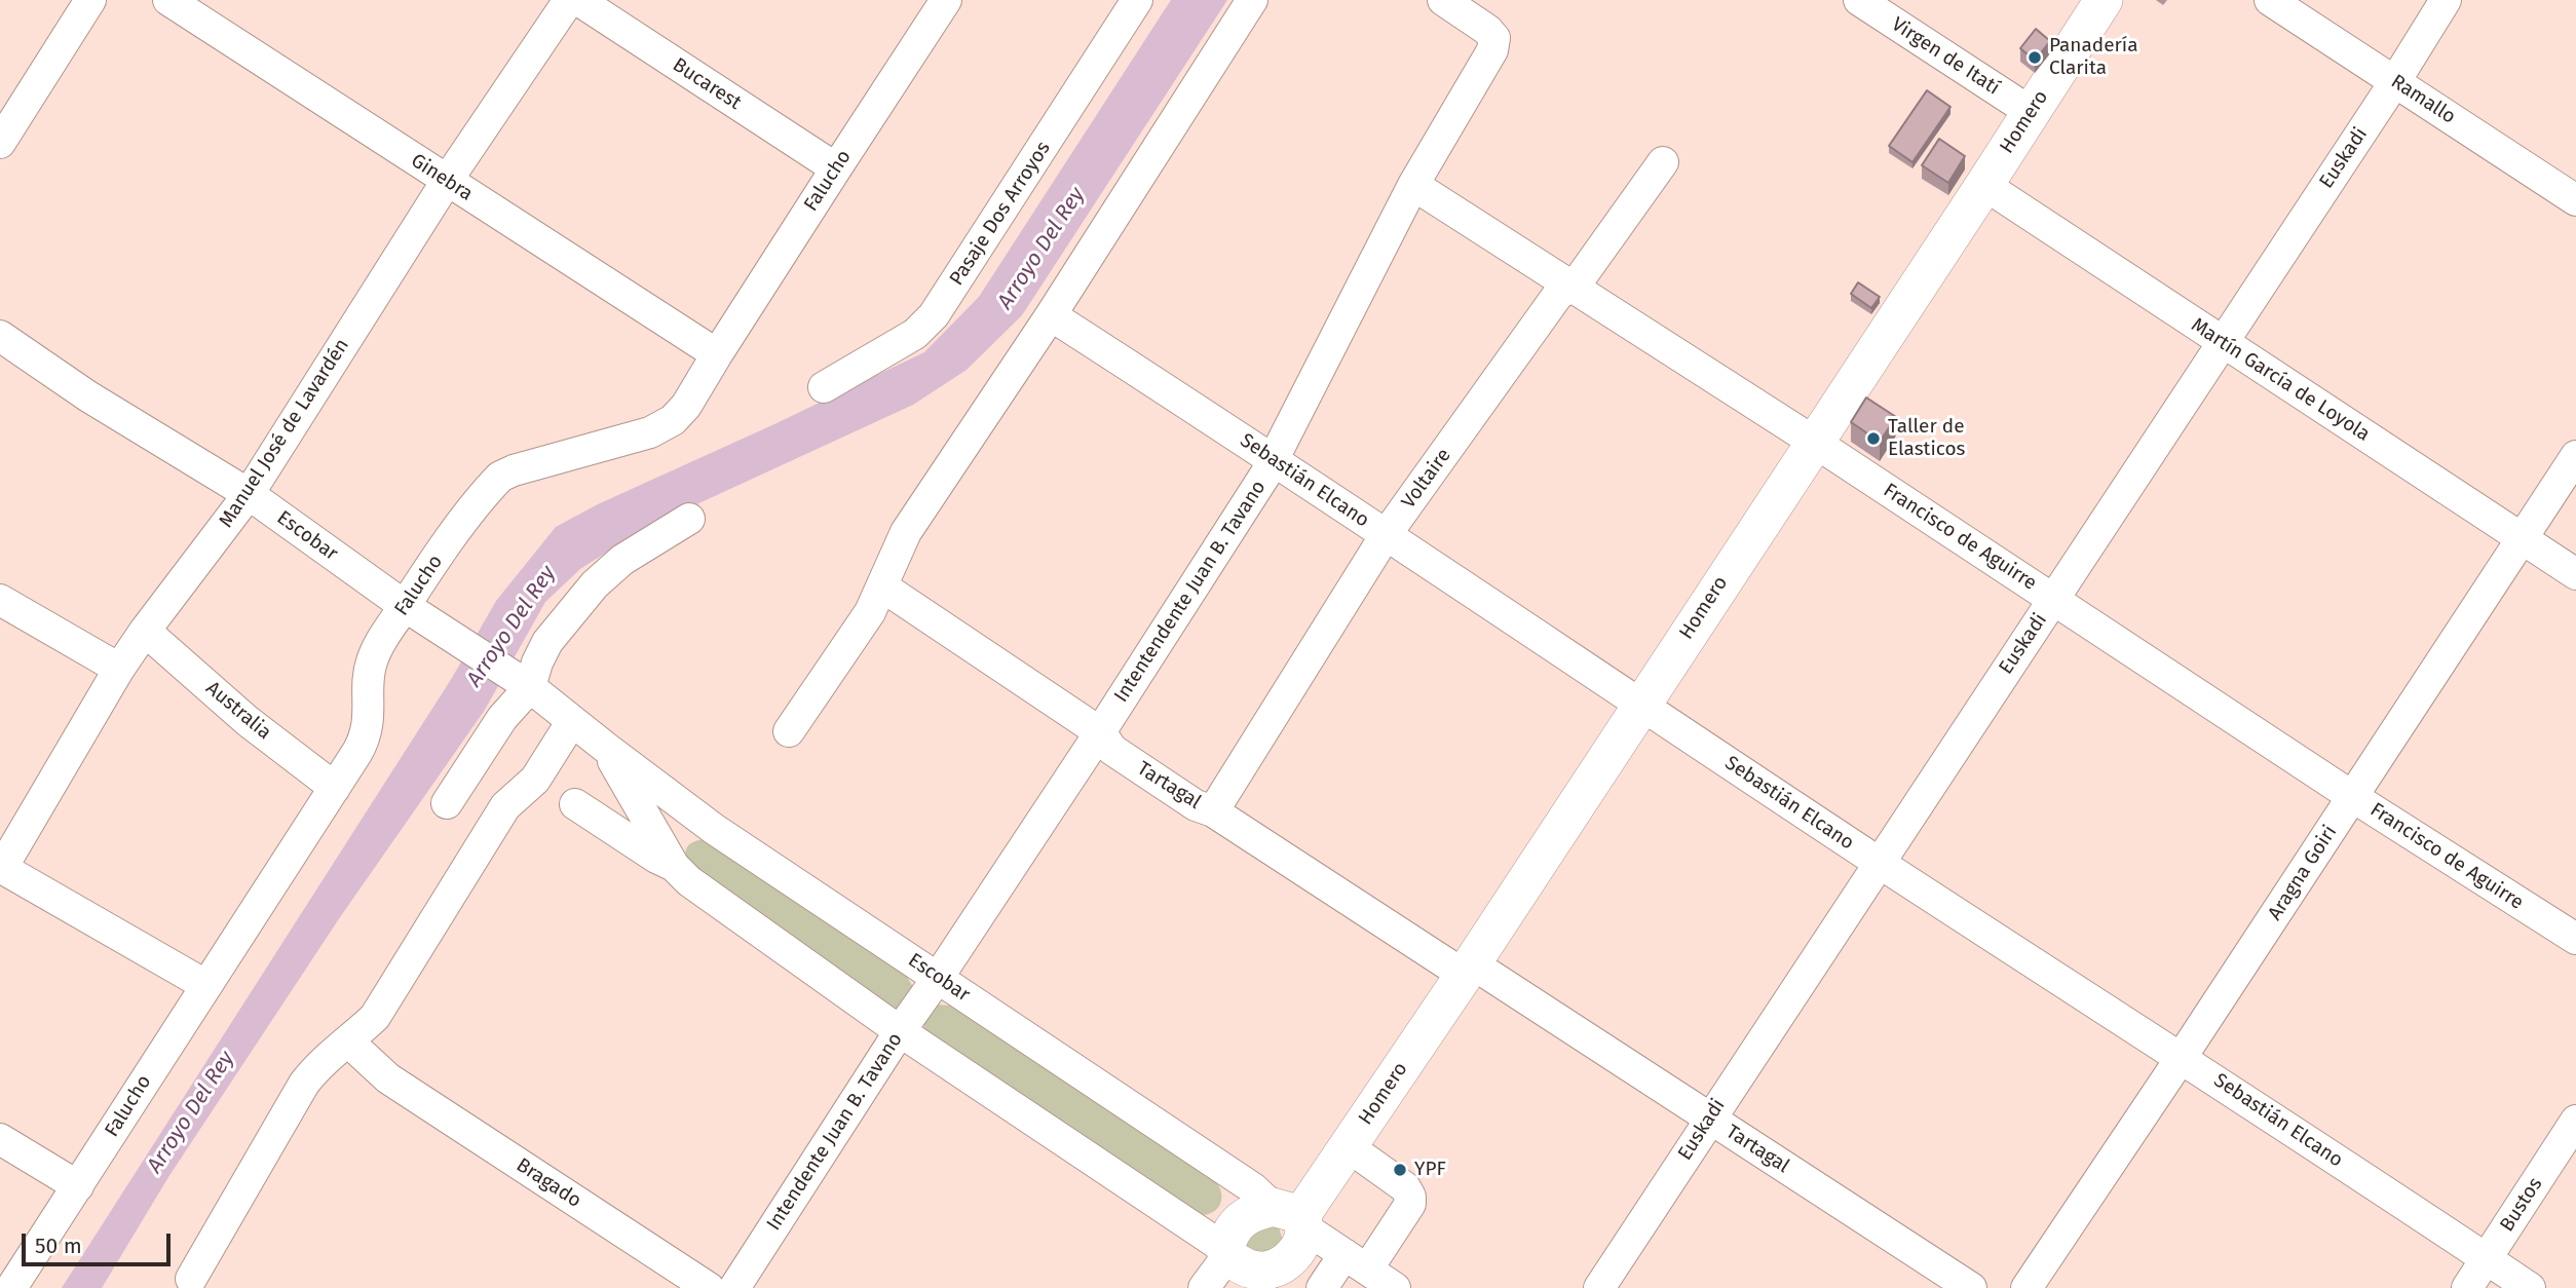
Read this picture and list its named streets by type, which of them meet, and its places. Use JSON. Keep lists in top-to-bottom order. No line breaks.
{"streets":{"main road":["Homero"],"street":["Virgen de Itatí","Bucarest","Ramallo","Euskadi","Ginebra","Falucho","Pasaje Dos Arroyos","Martín García de Loyola","Manuel José de Lavardén","Voltaire","Sebastián Elcano","Escobar","Francisco de Aguirre","Intentendente Juan B. Tavano","Australia","Tartagal","Aragna Goiri","Intendente Juan B. Tavano","Bragado","Bustos"]},"crossings":[["Virgen de Itatí","Homero"],["Bucarest","Falucho"],["Ramallo","Euskadi"],["Homero","Martín García de Loyola"],["Homero","Sebastián Elcano"],["Homero","Escobar"],["Homero","Francisco de Aguirre"],["Homero","Tartagal"],["Euskadi","Martín García de Loyola"],["Euskadi","Sebastián Elcano"],["Euskadi","Francisco de Aguirre"],["Euskadi","Tartagal"],["Ginebra","Falucho"],["Ginebra","Manuel José de Lavardén"],["Falucho","Escobar"],["Falucho","Australia"],["Martín García de Loyola","Aragna Goiri"],["Manuel José de Lavardén","Escobar"],["Manuel José de Lavardén","Australia"],["Voltaire","Sebastián Elcano"],["Voltaire","Francisco de Aguirre"],["Voltaire","Tartagal"],["Sebastián Elcano","Intentendente Juan B. Tavano"],["Sebastián Elcano","Aragna Goiri"],["Sebastián Elcano","Bustos"],["Escobar","Intentendente Juan B. Tavano"],["Escobar","Intendente Juan B. Tavano"],["Francisco de Aguirre","Intentendente Juan B. Tavano"],["Francisco de Aguirre","Aragna Goiri"],["Intentendente Juan B. Tavano","Tartagal"],["Intentendente Juan B. Tavano","Intendente Juan B. Tavano"]],"water":["Arroyo Del Rey"],"places":["Panadería Clarita","Taller de Elasticos","YPF"],"scale_bar":"50 m"}
